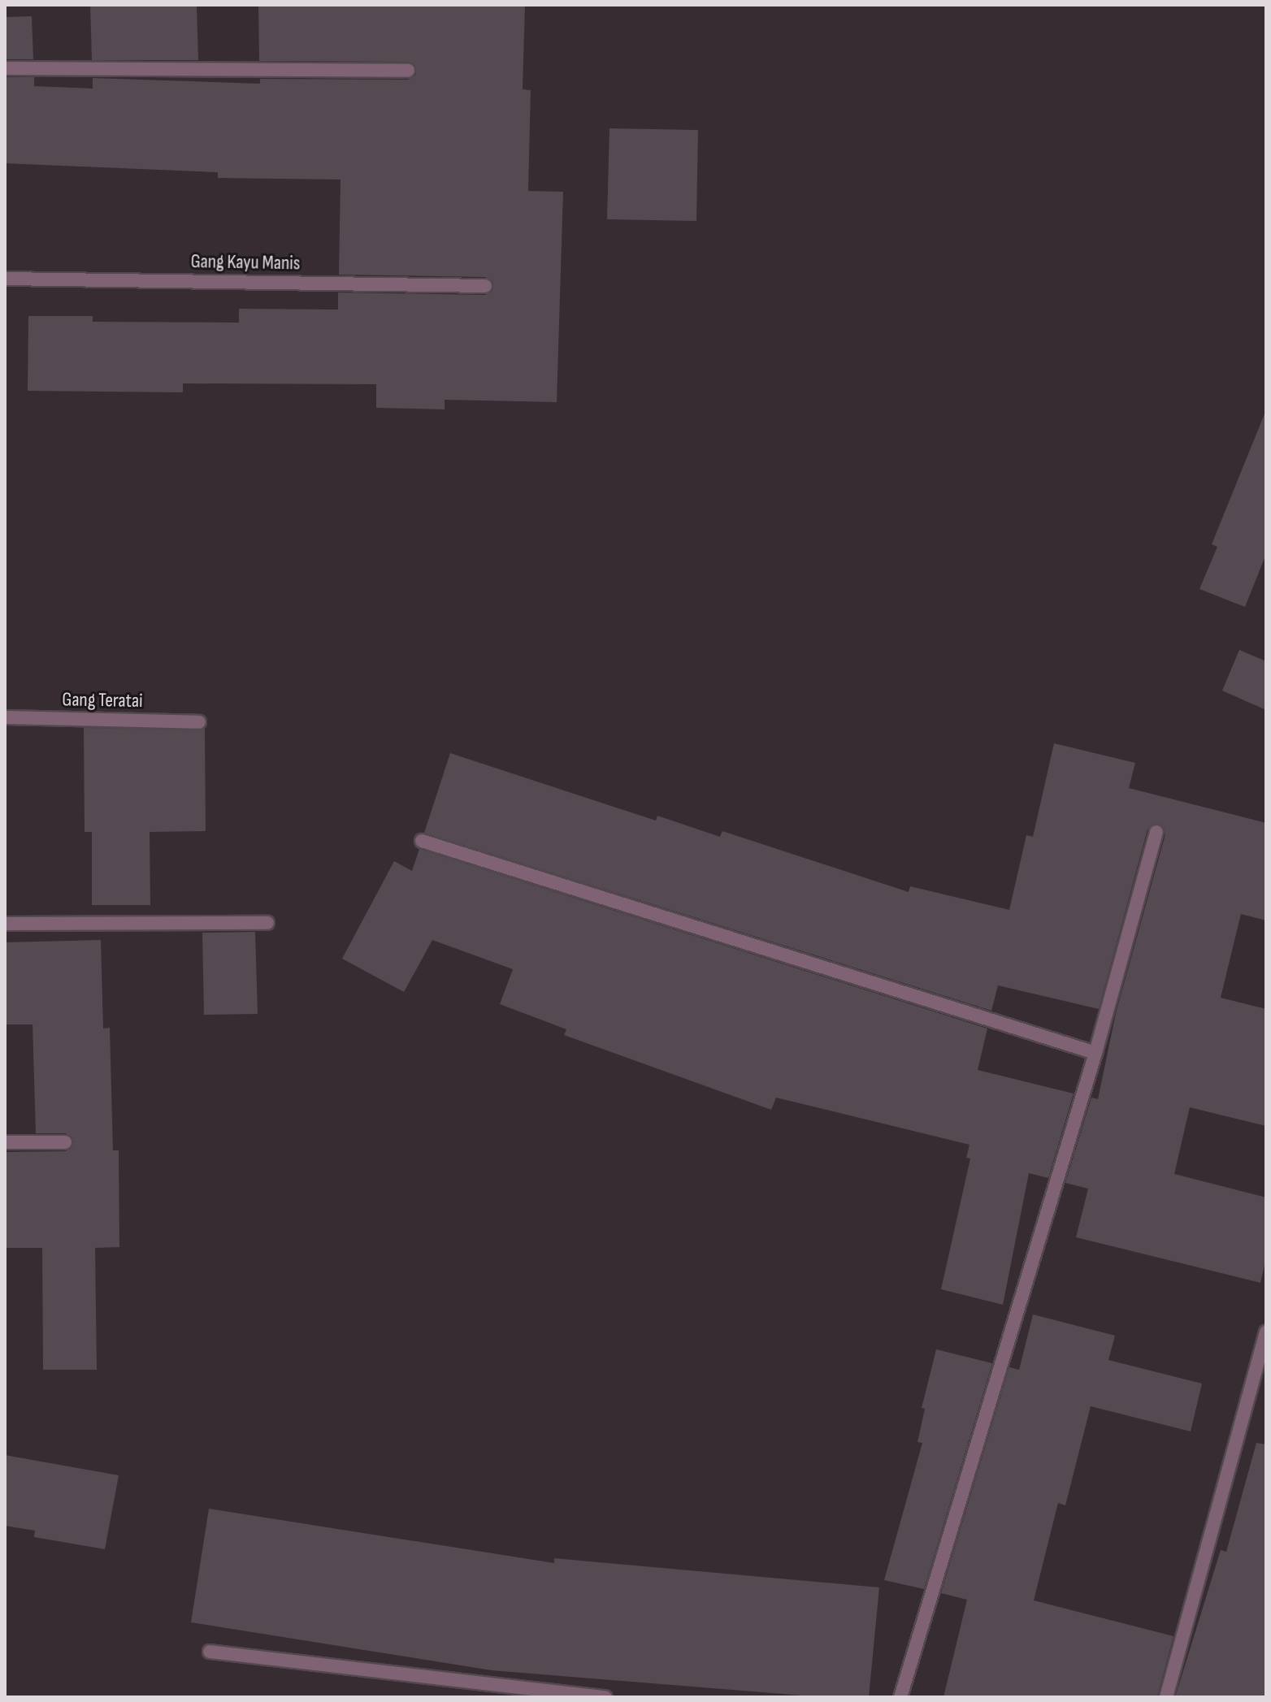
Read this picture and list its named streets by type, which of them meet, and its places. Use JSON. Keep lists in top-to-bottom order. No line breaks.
{"streets":{"street":["Gang Kayu Manis","Gang Teratai"]}}
